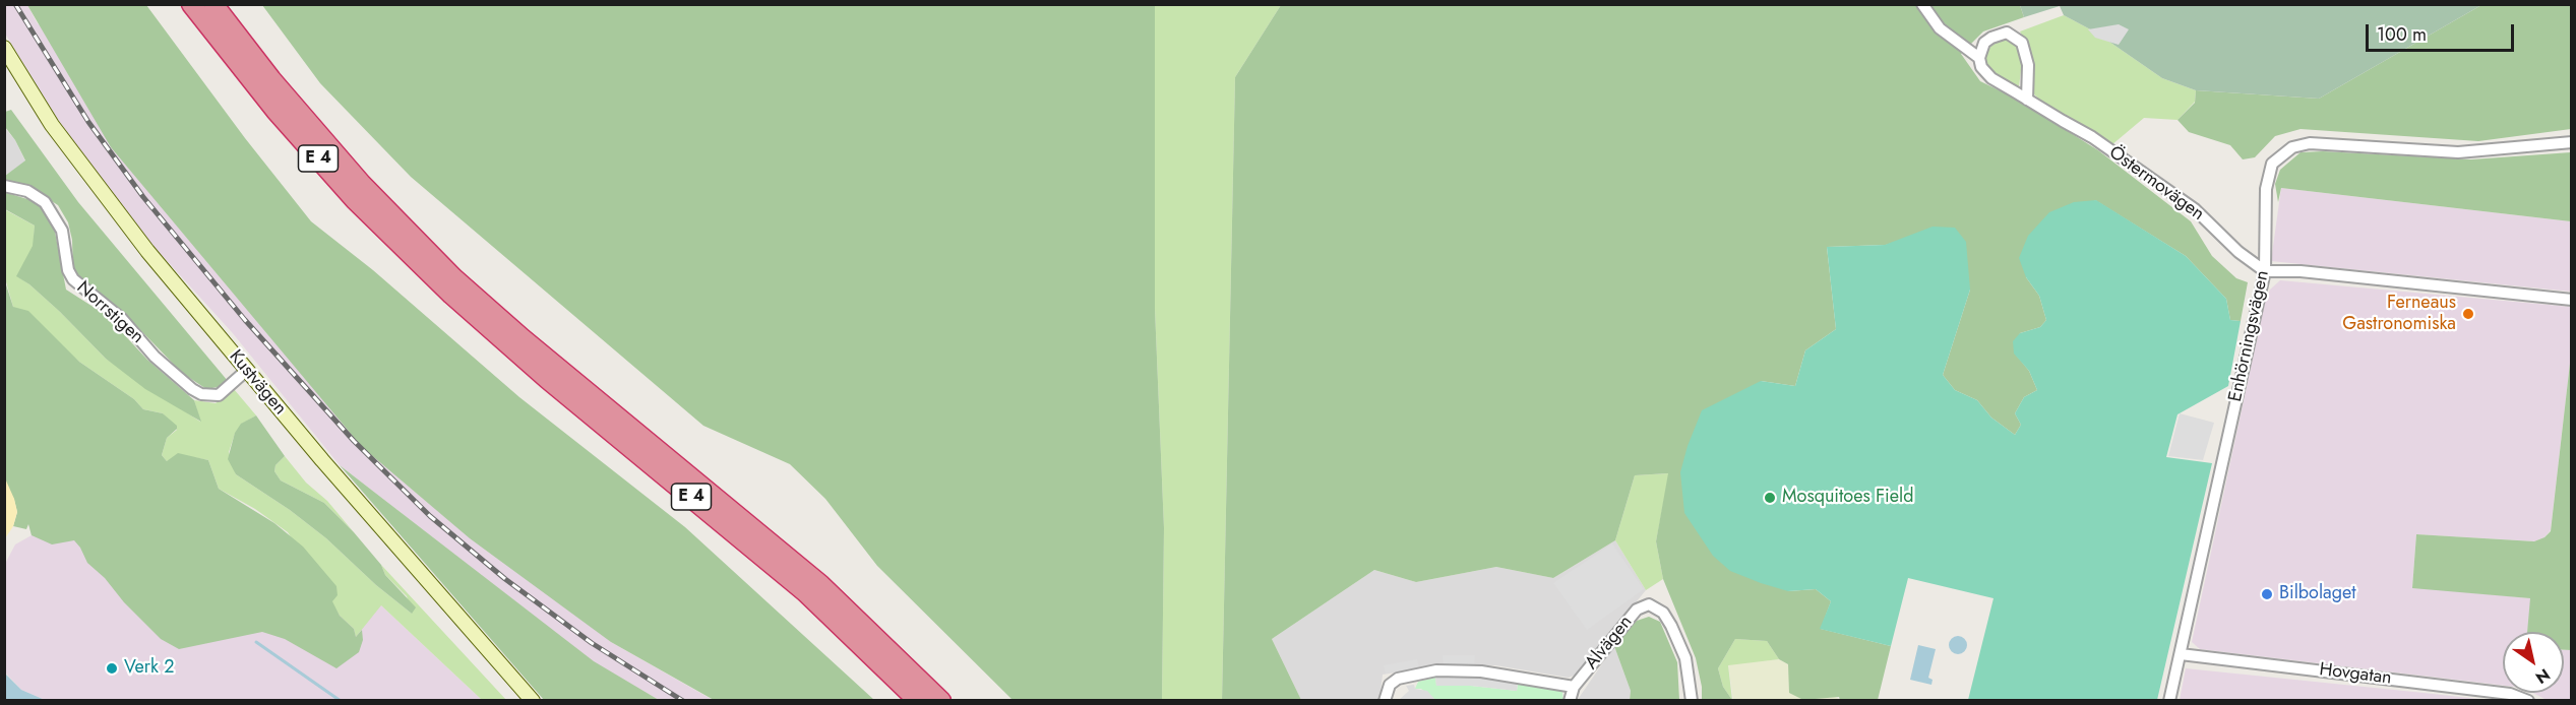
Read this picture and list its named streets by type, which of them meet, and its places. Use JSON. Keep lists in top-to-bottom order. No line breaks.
{"streets":{"highway":["E 4"],"main road":["Kustvägen"],"street":["Östermovägen","Norrstigen","Enhörningsvägen","Alvägen","Hovgatan"]},"crossings":[["Östermovägen","Enhörningsvägen"],["Norrstigen","Kustvägen"],["Enhörningsvägen","Hovgatan"]],"places":["Ferneaus Gastronomiska","Mosquitoes Field","Bilbolaget","Verk 2"],"scale_bar":"100 m","north":"bottom right"}
